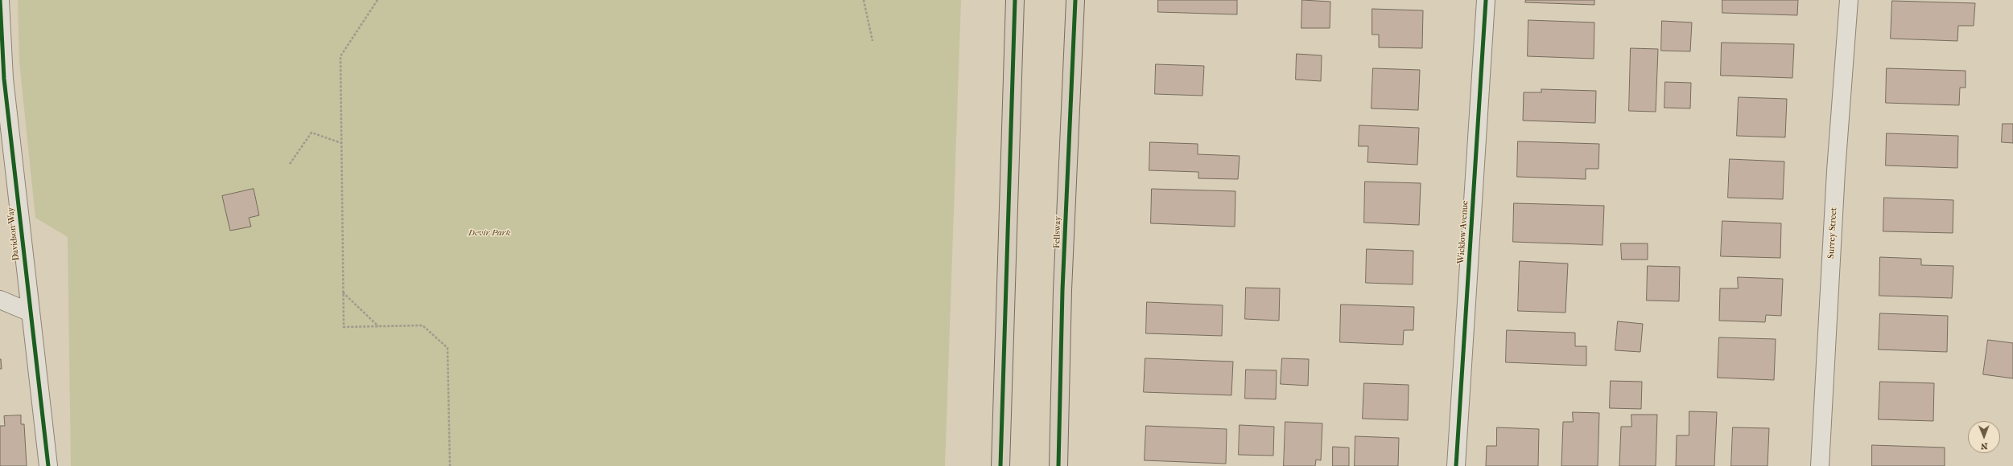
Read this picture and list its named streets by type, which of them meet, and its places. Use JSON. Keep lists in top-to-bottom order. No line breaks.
{"streets":{"main road":["Fellsway"],"street":["Wicklow Avenue","Surrey Street","Davidson Way"]},"parks":["Devir Park"],"north":"bottom"}
